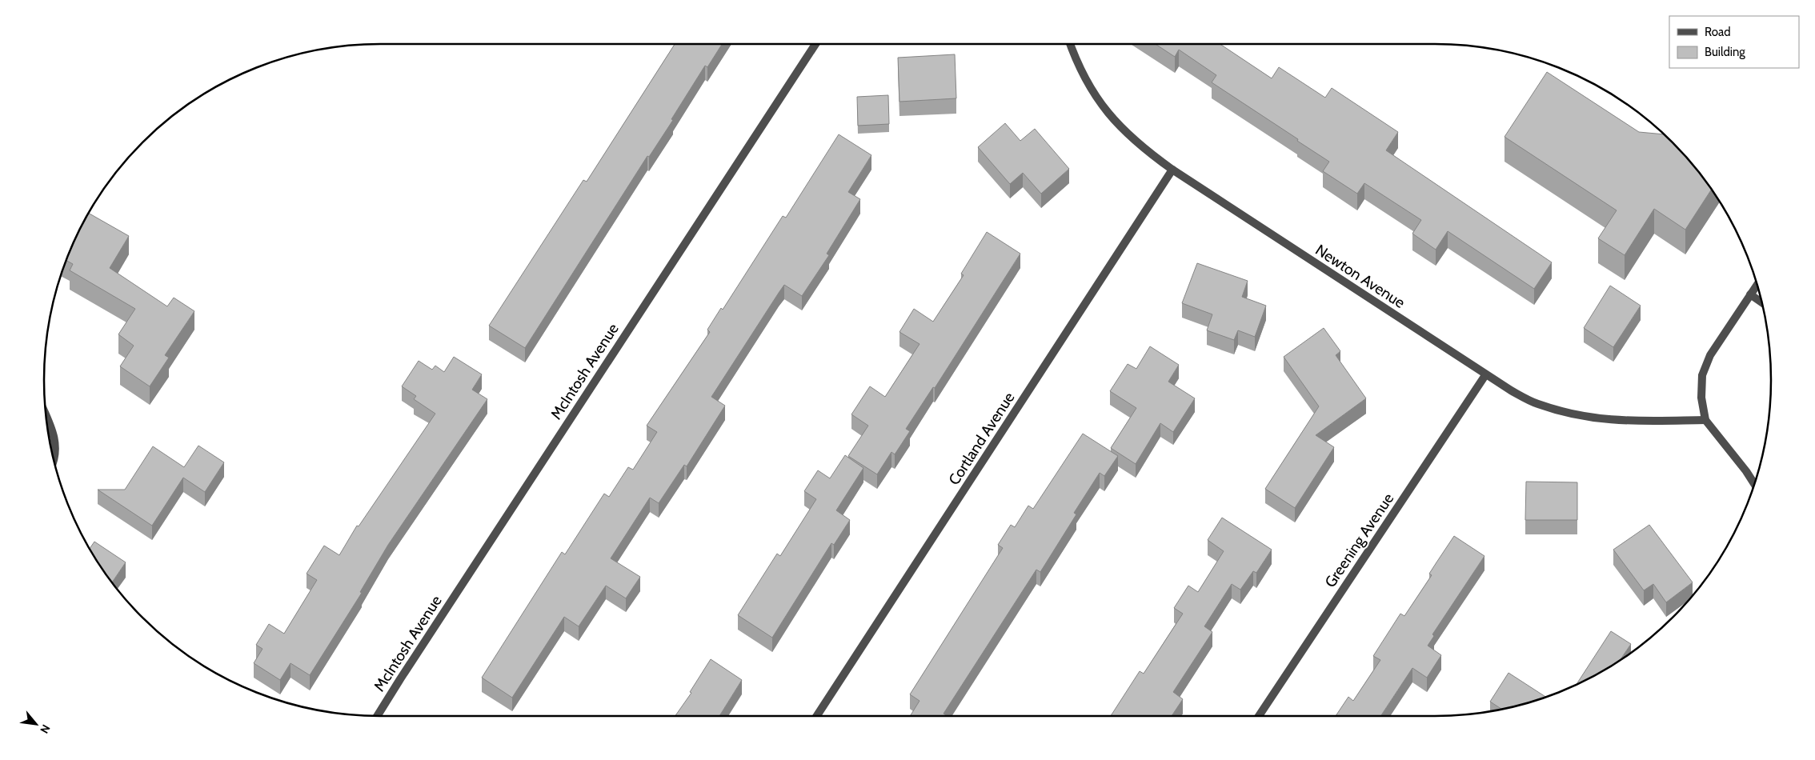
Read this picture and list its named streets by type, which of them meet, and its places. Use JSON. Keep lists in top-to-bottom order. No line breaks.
{"streets":{"street":["Newton Avenue","McIntosh Avenue","Cortland Avenue","Greening Avenue"]},"crossings":[["Newton Avenue","Cortland Avenue"],["Newton Avenue","Greening Avenue"]],"legend":["Road","Building"],"north":"bottom right"}
